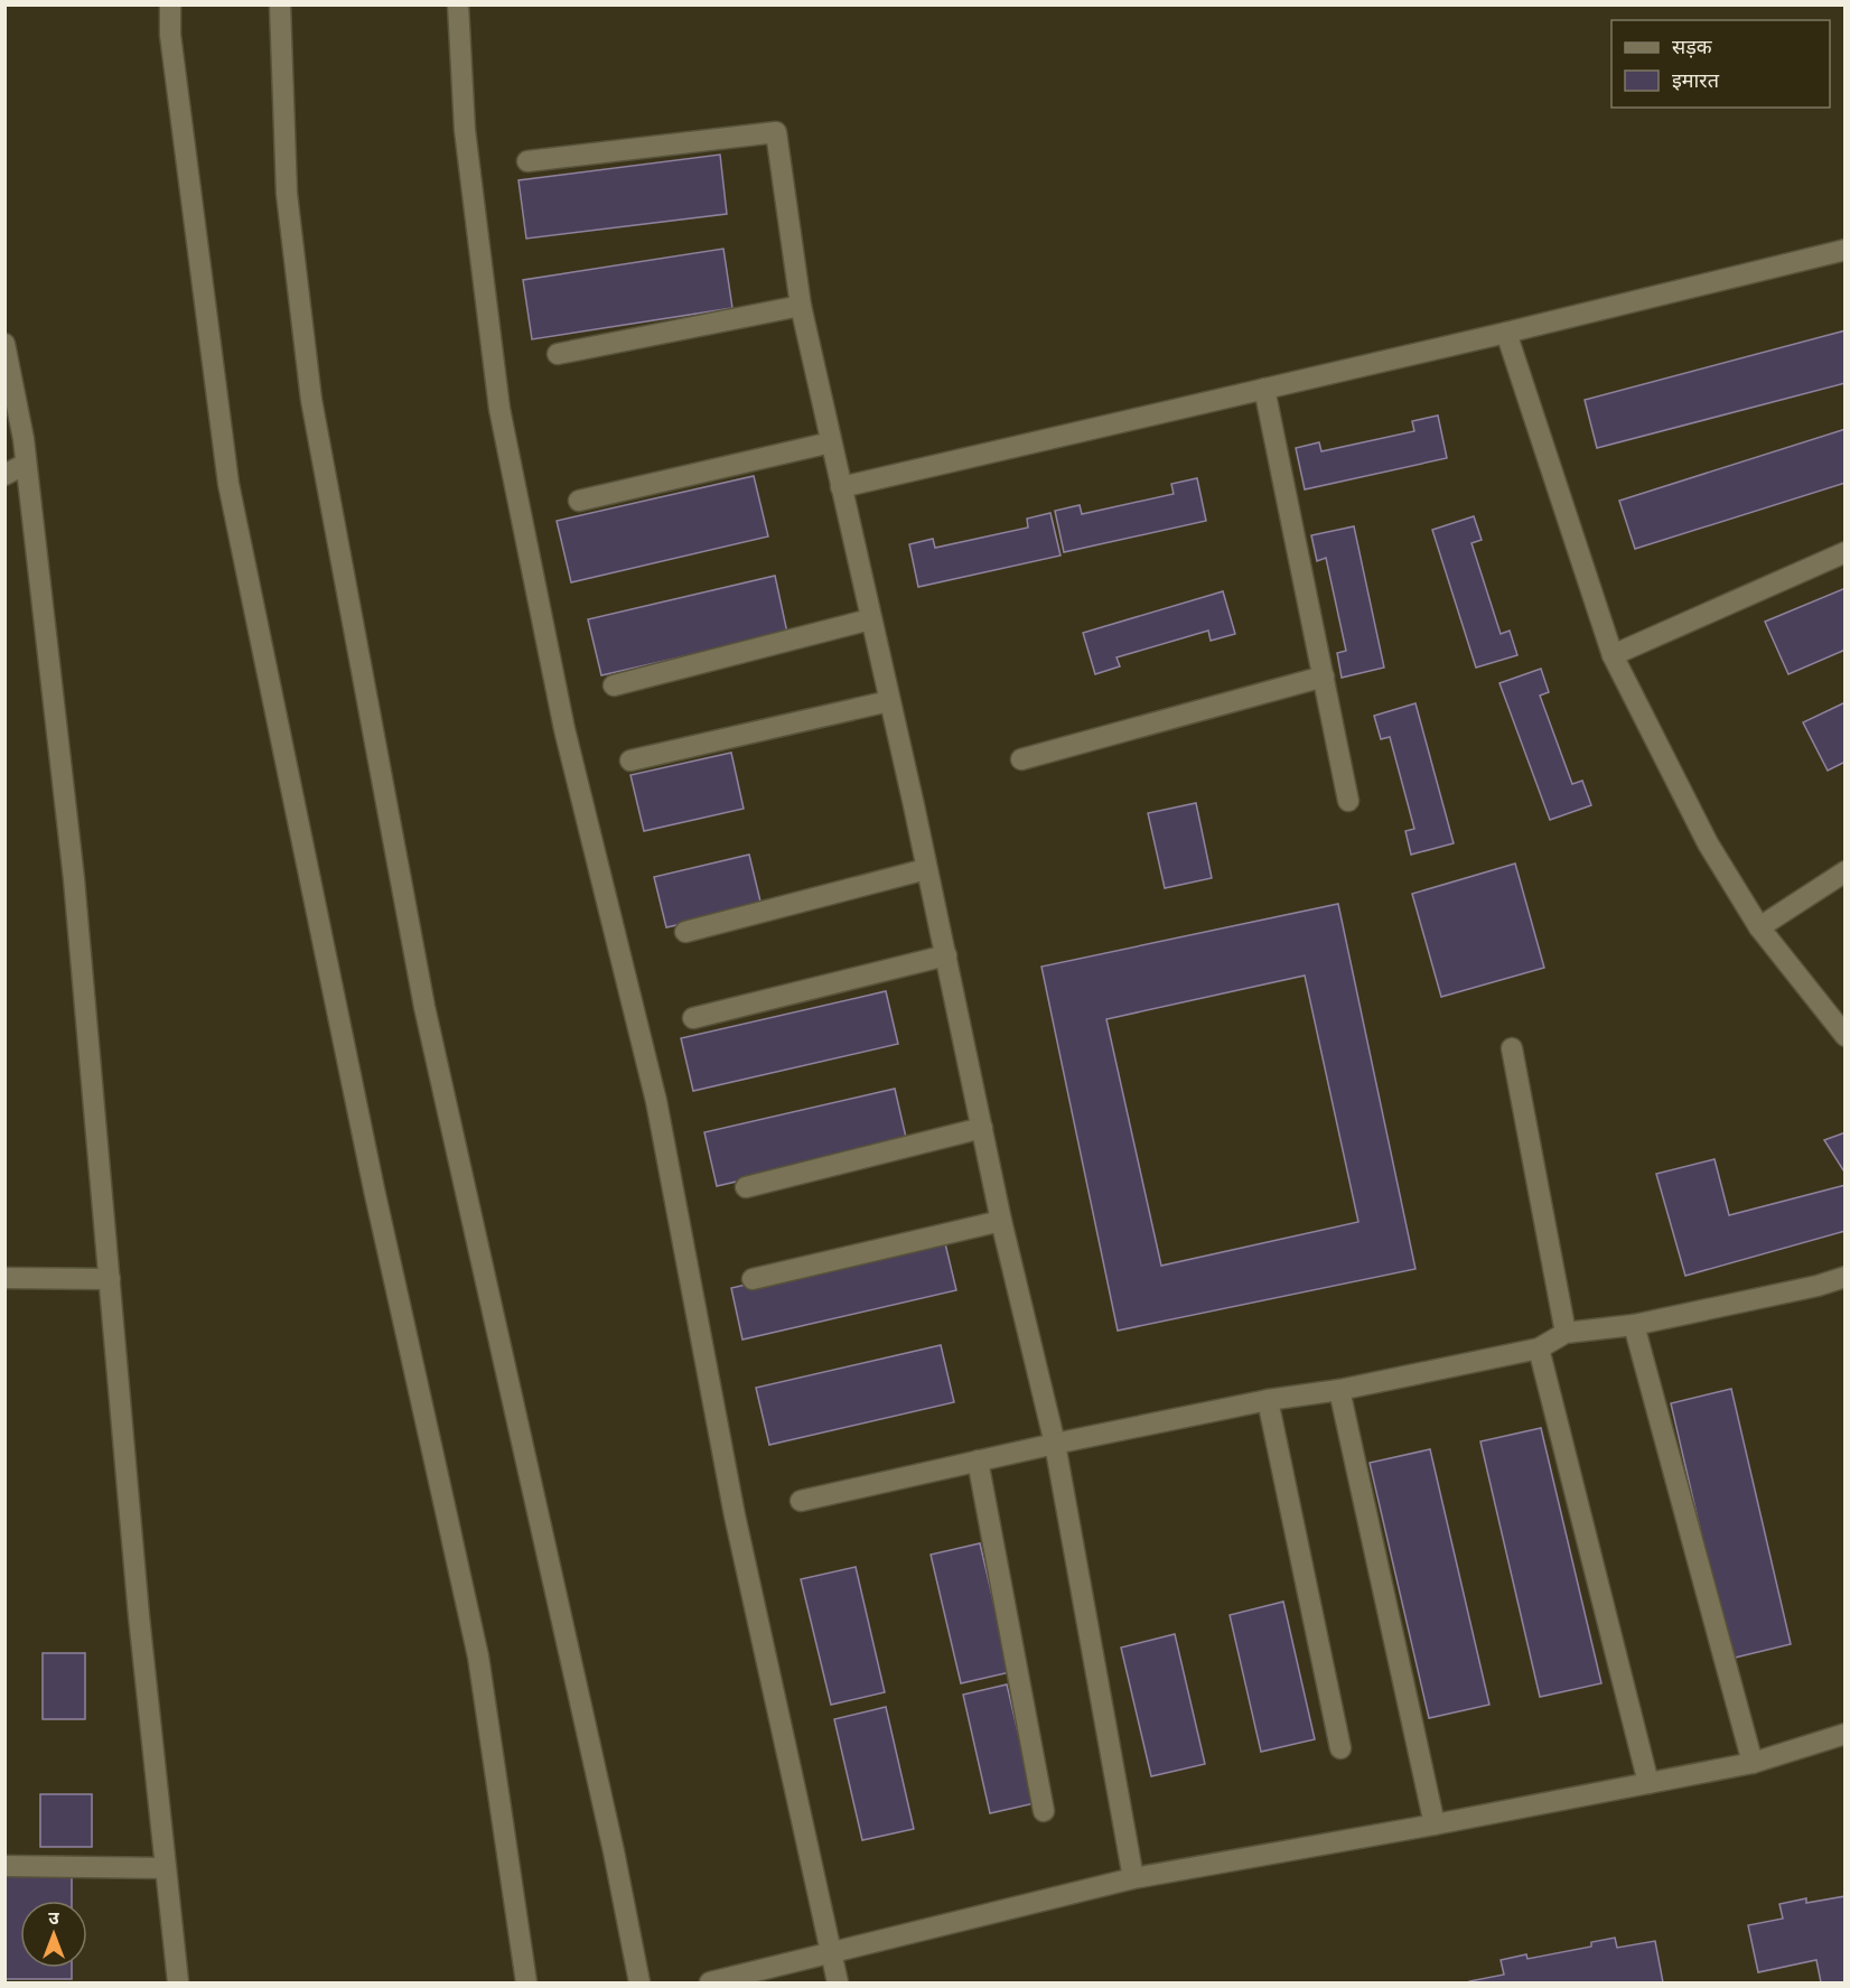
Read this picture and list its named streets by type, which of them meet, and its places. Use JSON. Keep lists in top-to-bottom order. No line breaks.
{"legend":["सड़क","इमारत"],"north":"top"}
